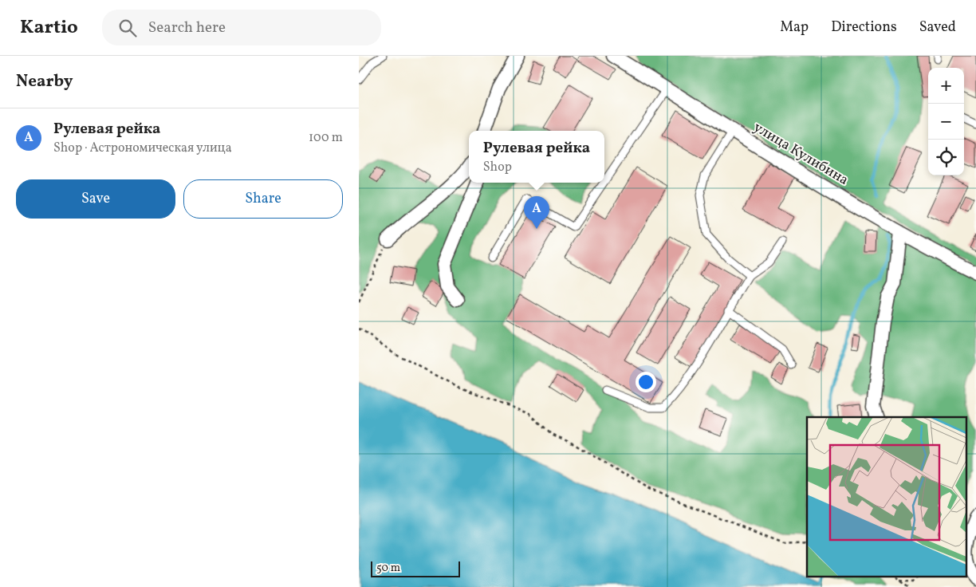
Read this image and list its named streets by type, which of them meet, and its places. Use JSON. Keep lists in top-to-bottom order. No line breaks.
{"streets":{"street":["улица Кулибина"]},"scale_bar":"50 m","page":{"header":"Kartio","search":"Search here","nav":["Map","Directions","Saved"],"heading":"Nearby","map_buttons":["+","−"],"list":[{"mark":"A","name":"Рулевая рейка","note":"Shop · Астрономическая улица","value":"100 m"}],"popup":["Рулевая рейка","Shop"],"buttons":["Save","Share"],"pins":"A","scale":"50 m"}}
